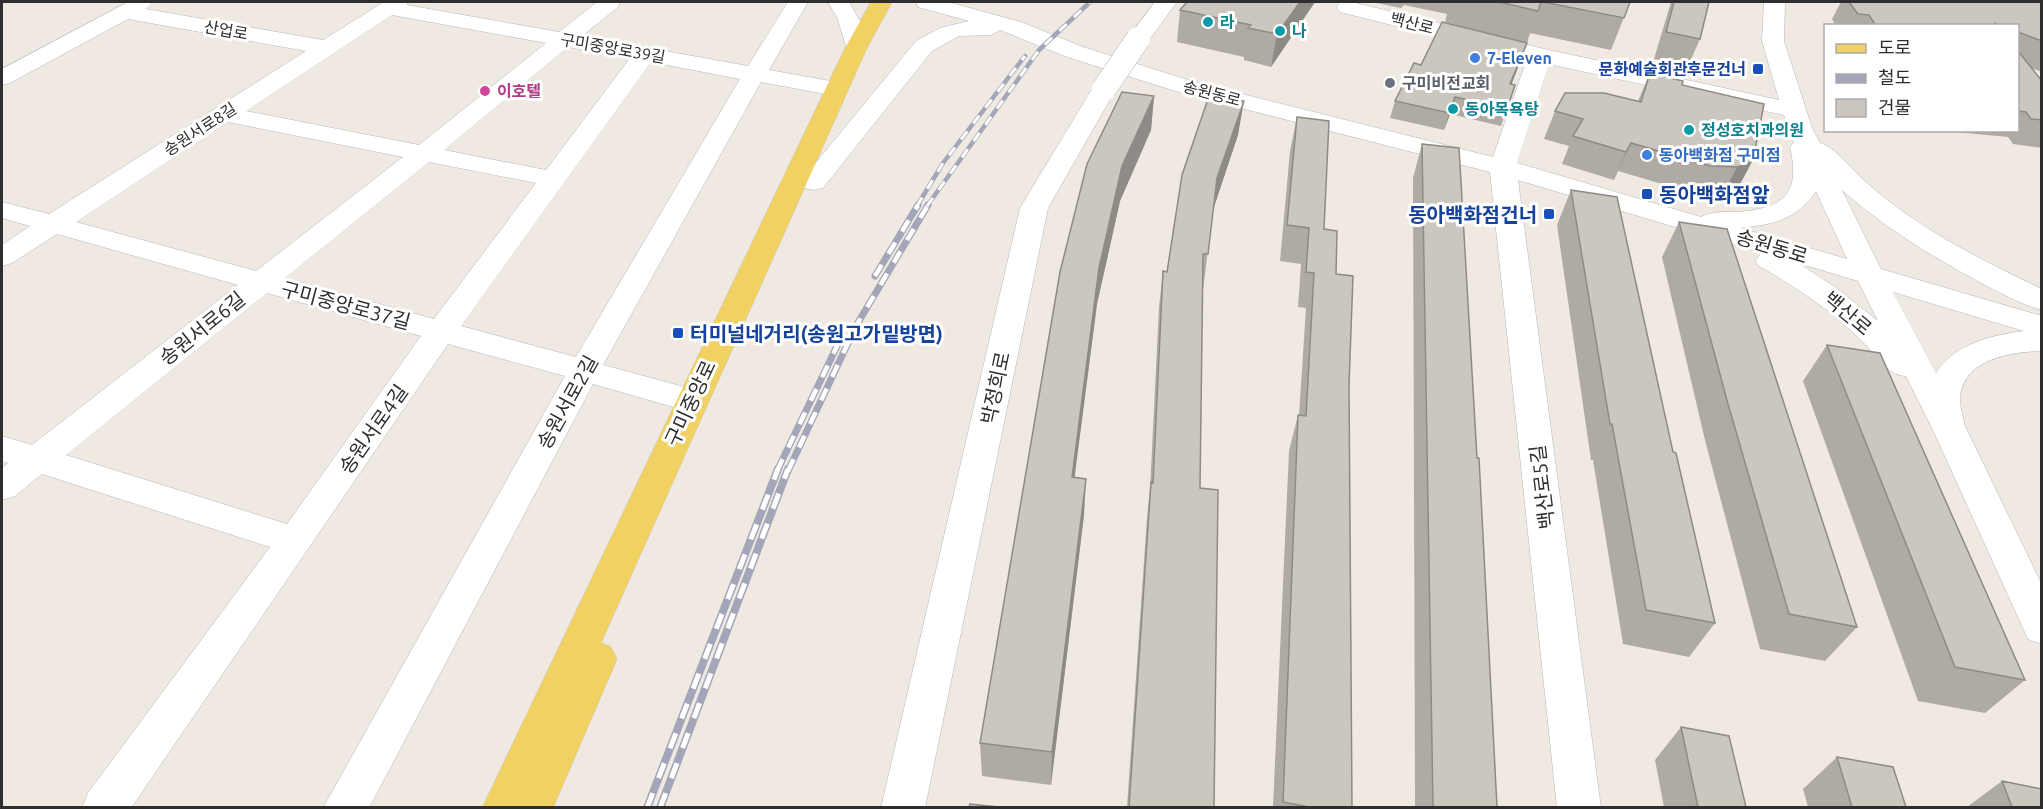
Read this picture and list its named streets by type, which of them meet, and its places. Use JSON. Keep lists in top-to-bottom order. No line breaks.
{"streets":{"main road":["구미중앙로"],"street":["백산로","산업로","구미중앙로39길","송원동로","송원서로8길","구미중앙로37길","송원서로6길","박정희로","송원서로2길","송원서로4길","백산로5길"]},"crossings":[["백산로","송원동로"],["산업로","송원서로8길"],["구미중앙로39길","송원서로8길"],["구미중앙로39길","송원서로6길"],["구미중앙로39길","송원서로2길"],["구미중앙로39길","구미중앙로"],["구미중앙로39길","송원서로4길"],["송원동로","백산로5길"],["송원서로8길","구미중앙로37길"],["구미중앙로37길","송원서로6길"],["구미중앙로37길","송원서로2길"],["구미중앙로37길","구미중앙로"],["구미중앙로37길","송원서로4길"]],"places":{"other":["라","나","7-Eleven","구미비전교회","이호텔","동아목욕탕","정성호치과의원","동아백화점 구미점"],"transit":["문화예술회관후문건너","동아백화점앞","동아백화점건너","터미널네거리(송원고가밑방면)"]},"legend":["도로","철도","건물"]}
